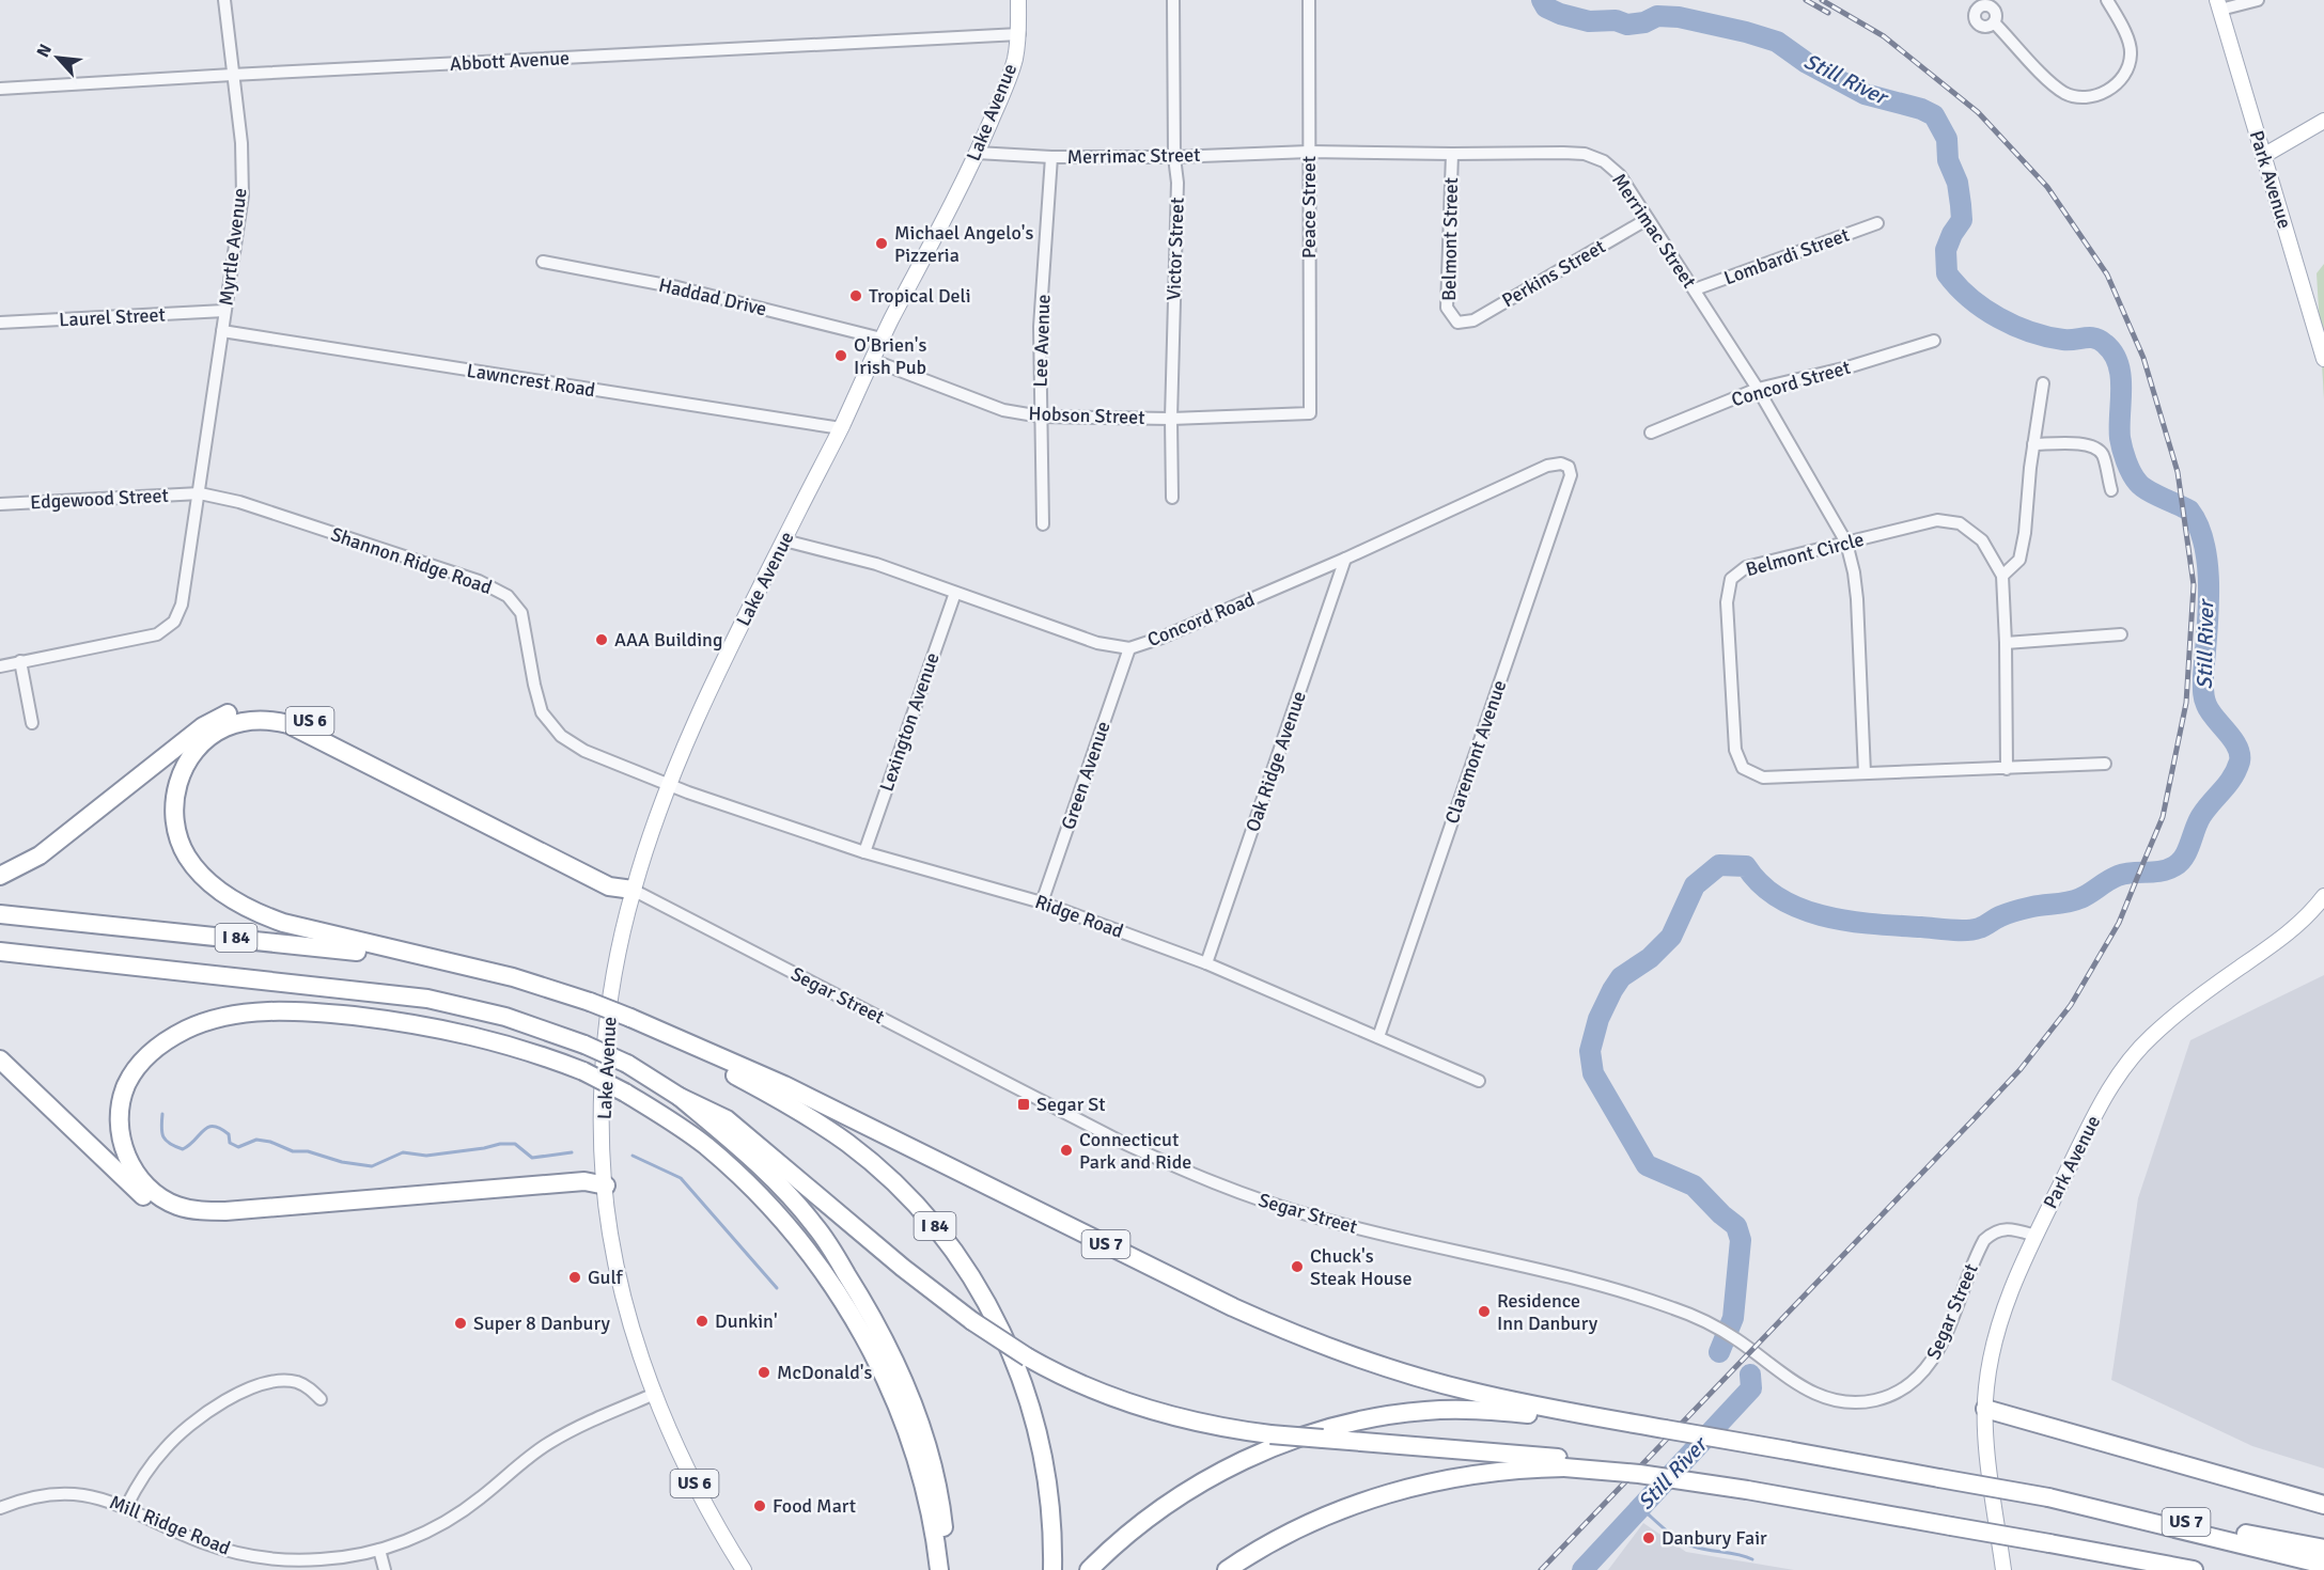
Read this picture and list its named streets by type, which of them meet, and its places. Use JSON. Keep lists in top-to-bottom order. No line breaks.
{"streets":{"highway":["US 6","I 84","US 7"],"main road":["Lake Avenue","Park Avenue"],"street":["Abbott Avenue","Merrimac Street","Peace Street","Belmont Street","Myrtle Avenue","Victor Street","Lombardi Street","Perkins Street","Haddad Drive","Laurel Street","Lee Avenue","Lawncrest Road","Concord Street","Hobson Street","Edgewood Street","Belmont Circle","Shannon Ridge Road","Concord Road","Lexington Avenue","Claremont Avenue","Oak Ridge Avenue","Green Avenue","Ridge Road","Segar Street","Mill Ridge Road"]},"crossings":[["Abbott Avenue","Lake Avenue"],["Abbott Avenue","Myrtle Avenue"],["Lake Avenue","Merrimac Street"],["Lake Avenue","Haddad Drive"],["Lake Avenue","Lawncrest Road"],["Lake Avenue","Hobson Street"],["Lake Avenue","Shannon Ridge Road"],["Lake Avenue","Concord Road"],["Lake Avenue","US 6"],["Lake Avenue","Ridge Road"],["Lake Avenue","Segar Street"],["Merrimac Street","Peace Street"],["Merrimac Street","Belmont Street"],["Merrimac Street","Victor Street"],["Merrimac Street","Lombardi Street"],["Merrimac Street","Perkins Street"],["Merrimac Street","Lee Avenue"],["Merrimac Street","Concord Street"],["Merrimac Street","Belmont Circle"],["Park Avenue","Segar Street"],["Peace Street","Hobson Street"],["Belmont Street","Perkins Street"],["Myrtle Avenue","Laurel Street"],["Myrtle Avenue","Lawncrest Road"],["Myrtle Avenue","Edgewood Street"],["Myrtle Avenue","Shannon Ridge Road"],["Victor Street","Hobson Street"],["Lee Avenue","Hobson Street"],["Edgewood Street","Shannon Ridge Road"],["Shannon Ridge Road","Ridge Road"],["Concord Road","Lexington Avenue"],["Concord Road","Claremont Avenue"],["Concord Road","Oak Ridge Avenue"],["Concord Road","Green Avenue"],["US 6","Segar Street"],["US 6","Mill Ridge Road"],["Lexington Avenue","Ridge Road"],["Claremont Avenue","Ridge Road"],["Oak Ridge Avenue","Ridge Road"],["Green Avenue","Ridge Road"],["I 84","US 7"]],"water":["Still River"],"places":{"other":["Michael Angelo's Pizzeria","Tropical Deli","O'Brien's Irish Pub","AAA Building","Connecticut Park and Ride","Chuck's Steak House","Gulf","Residence Inn Danbury","Dunkin'","Super 8 Danbury","McDonald's","Food Mart","Danbury Fair"],"transit":["Segar St"]},"north":"top left"}
